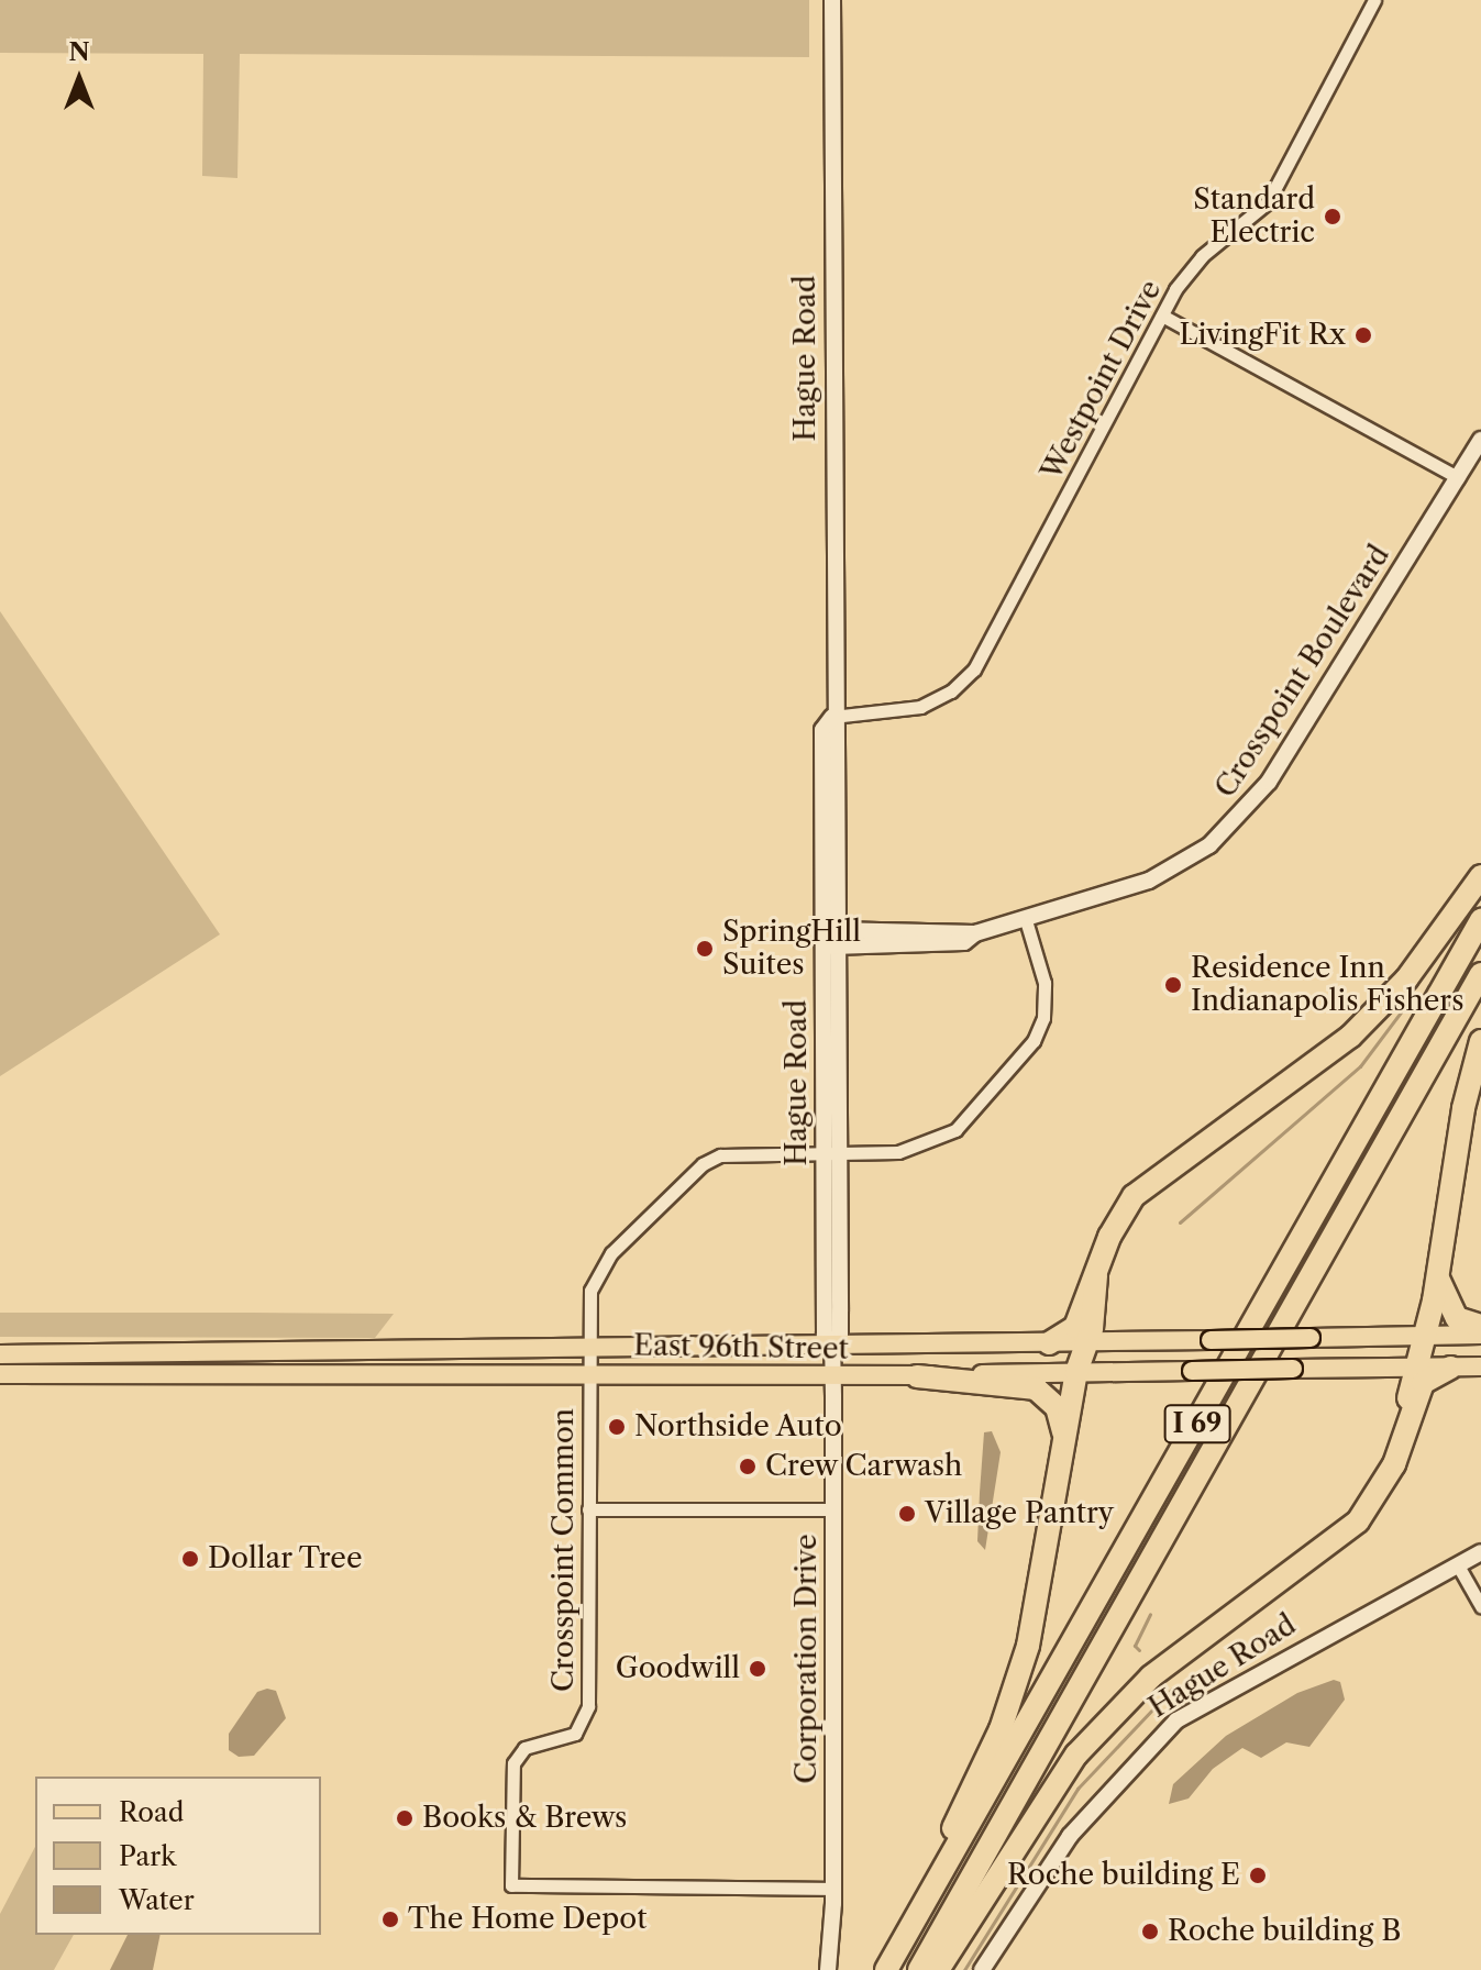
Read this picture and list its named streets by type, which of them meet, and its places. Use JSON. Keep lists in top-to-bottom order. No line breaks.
{"streets":{"highway":["I 69"],"main road":["East 96th Street"],"street":["Hague Road","Westpoint Drive","Crosspoint Boulevard","Crosspoint Common","Corporation Drive"]},"crossings":[["Hague Road","Westpoint Drive"],["Hague Road","Crosspoint Boulevard"],["Hague Road","East 96th Street"],["Hague Road","Crosspoint Common"],["Hague Road","Corporation Drive"],["Crosspoint Boulevard","Crosspoint Common"],["East 96th Street","Crosspoint Common"],["East 96th Street","Corporation Drive"],["Crosspoint Common","Corporation Drive"]],"places":["Standard Electric","LivingFit Rx","SpringHill Suites","Residence Inn Indianapolis Fishers","Northside Auto","Crew Carwash","Village Pantry","Dollar Tree","Goodwill","Books & Brews","Roche building E","The Home Depot","Roche building B"],"legend":["Road","Park","Water"],"north":"top"}
